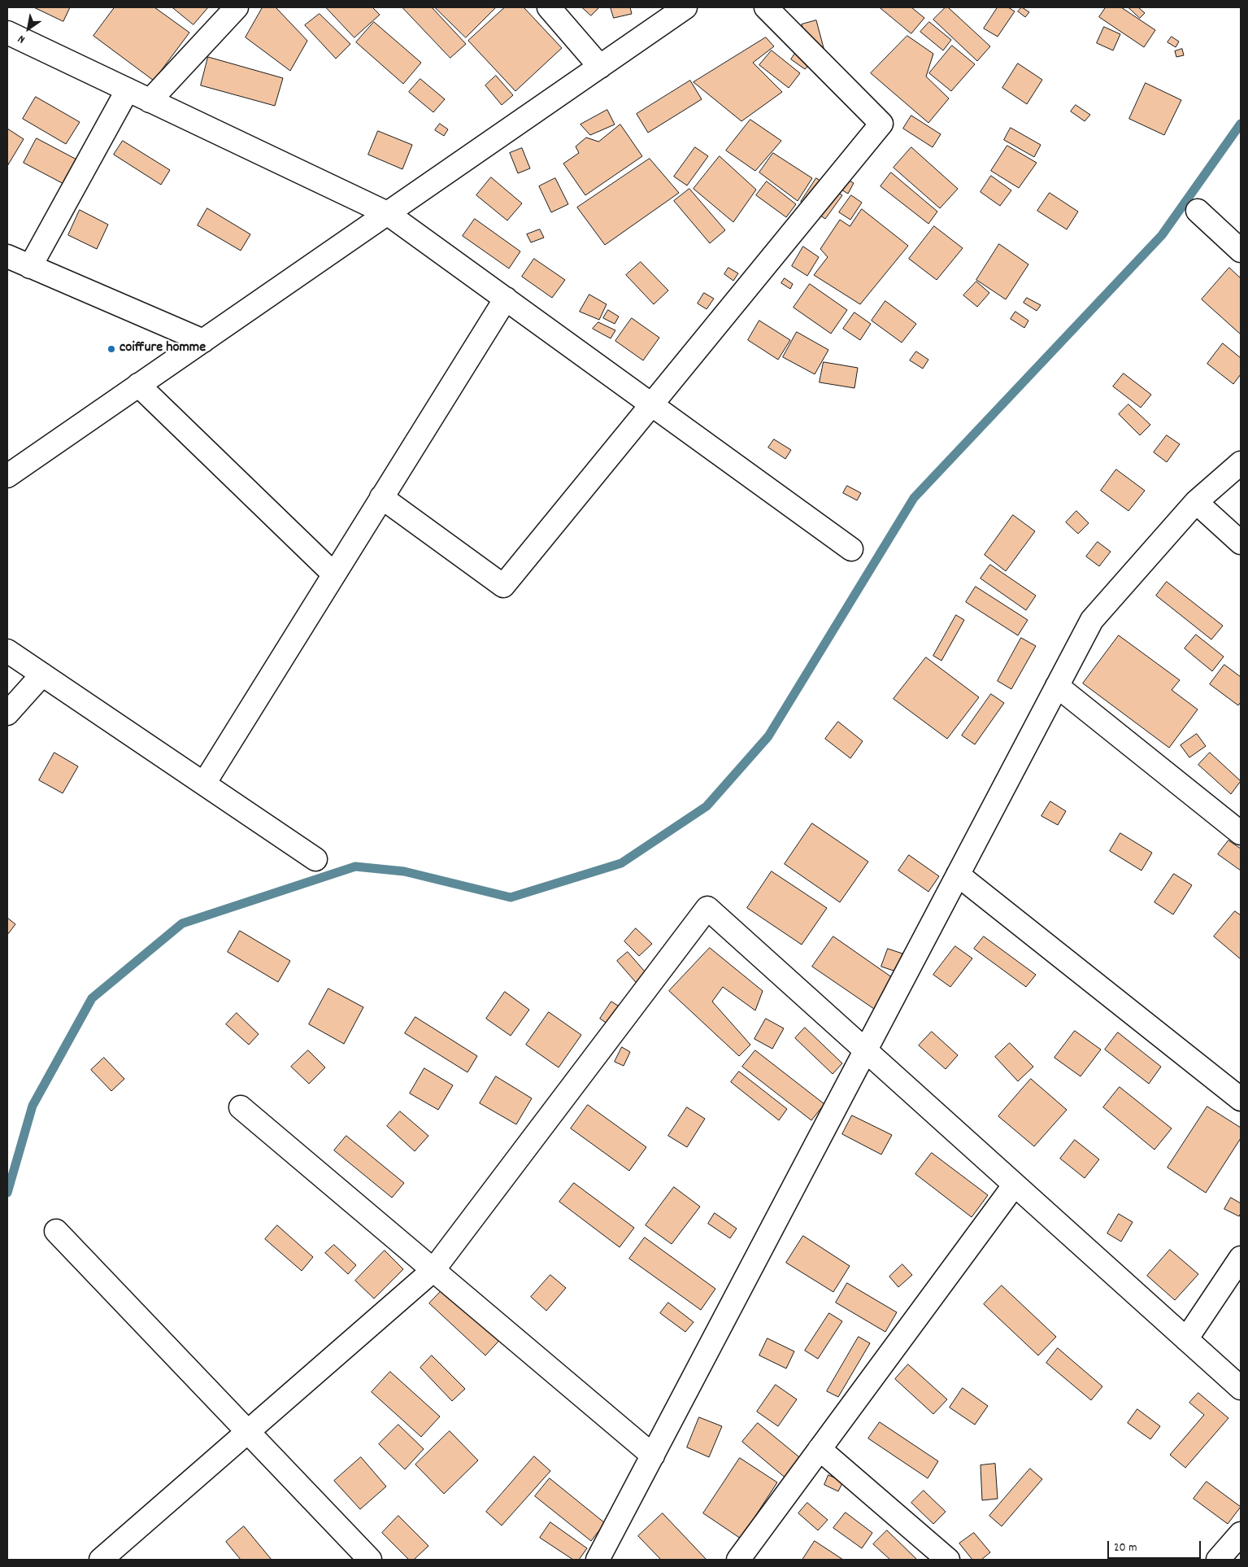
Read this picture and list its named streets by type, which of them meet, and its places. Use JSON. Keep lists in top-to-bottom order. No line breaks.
{"places":["coiffure homme"],"scale_bar":"20 m","north":"bottom left"}
